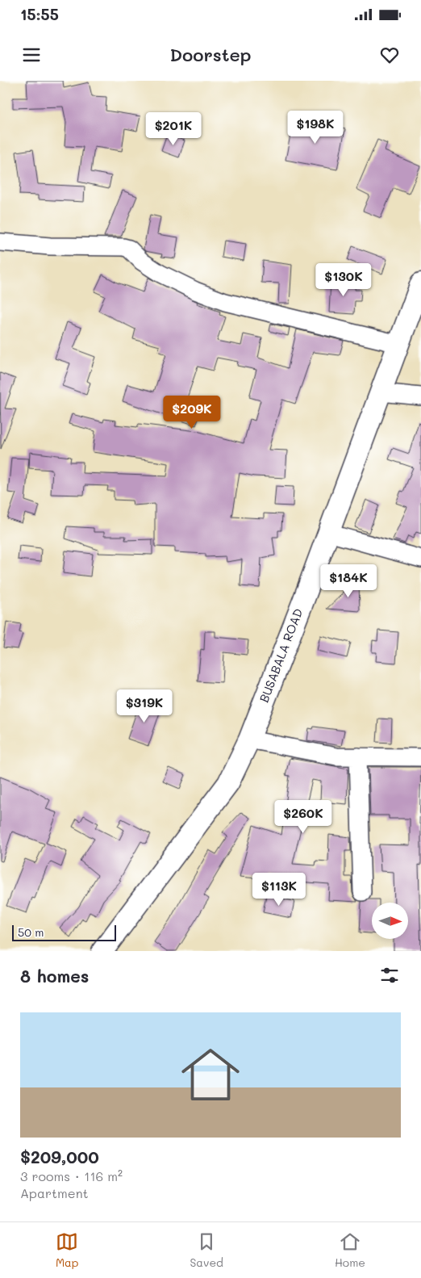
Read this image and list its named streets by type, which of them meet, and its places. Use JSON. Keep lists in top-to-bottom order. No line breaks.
{"streets":{"street":["BUSABALA ROAD"]},"scale_bar":"50 m","north":"right","page":{"status":"15:55","header":"Doorstep","price":["$198K","$201K","$130K","$209K","$184K","$319K","$260K","$113K"],"scale":"50 m","heading":"8 homes","list":[{"name":"$209,000","note":"3 rooms · 116 m² · Apartment"}],"tabs":["Map","Saved","Home"]}}
